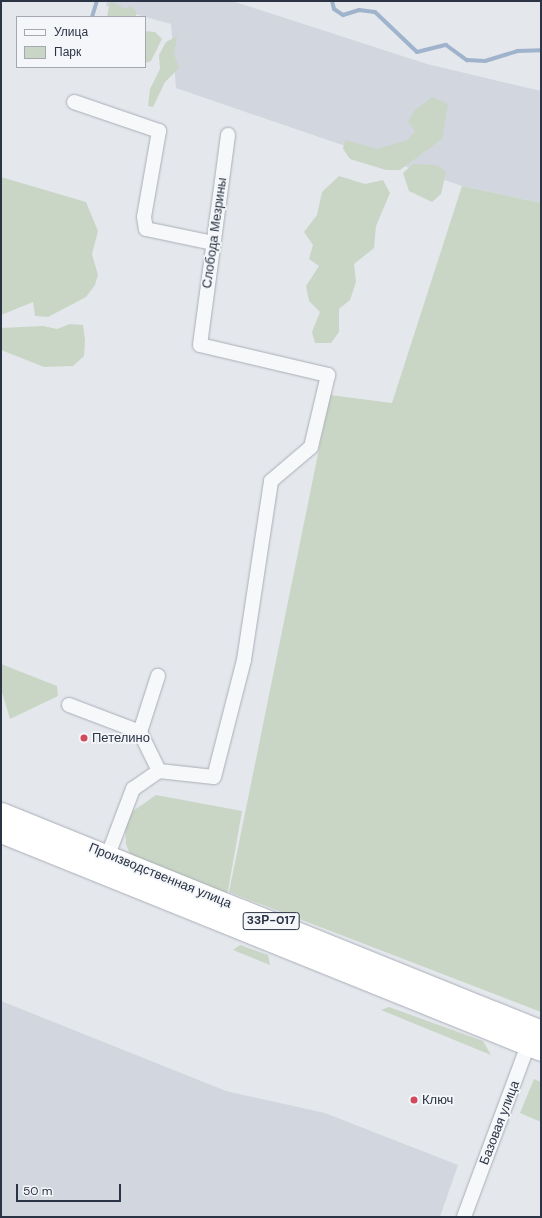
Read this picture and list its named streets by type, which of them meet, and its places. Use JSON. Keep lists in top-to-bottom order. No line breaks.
{"streets":{"highway":["Производственная улица","33Р-017"],"street":["Слобода Мезрины","Базовая улица"]},"crossings":[["Производственная улица","Базовая улица"]],"places":["Петелино","Ключ"],"legend":["Улица","Парк"],"scale_bar":"50 m"}
